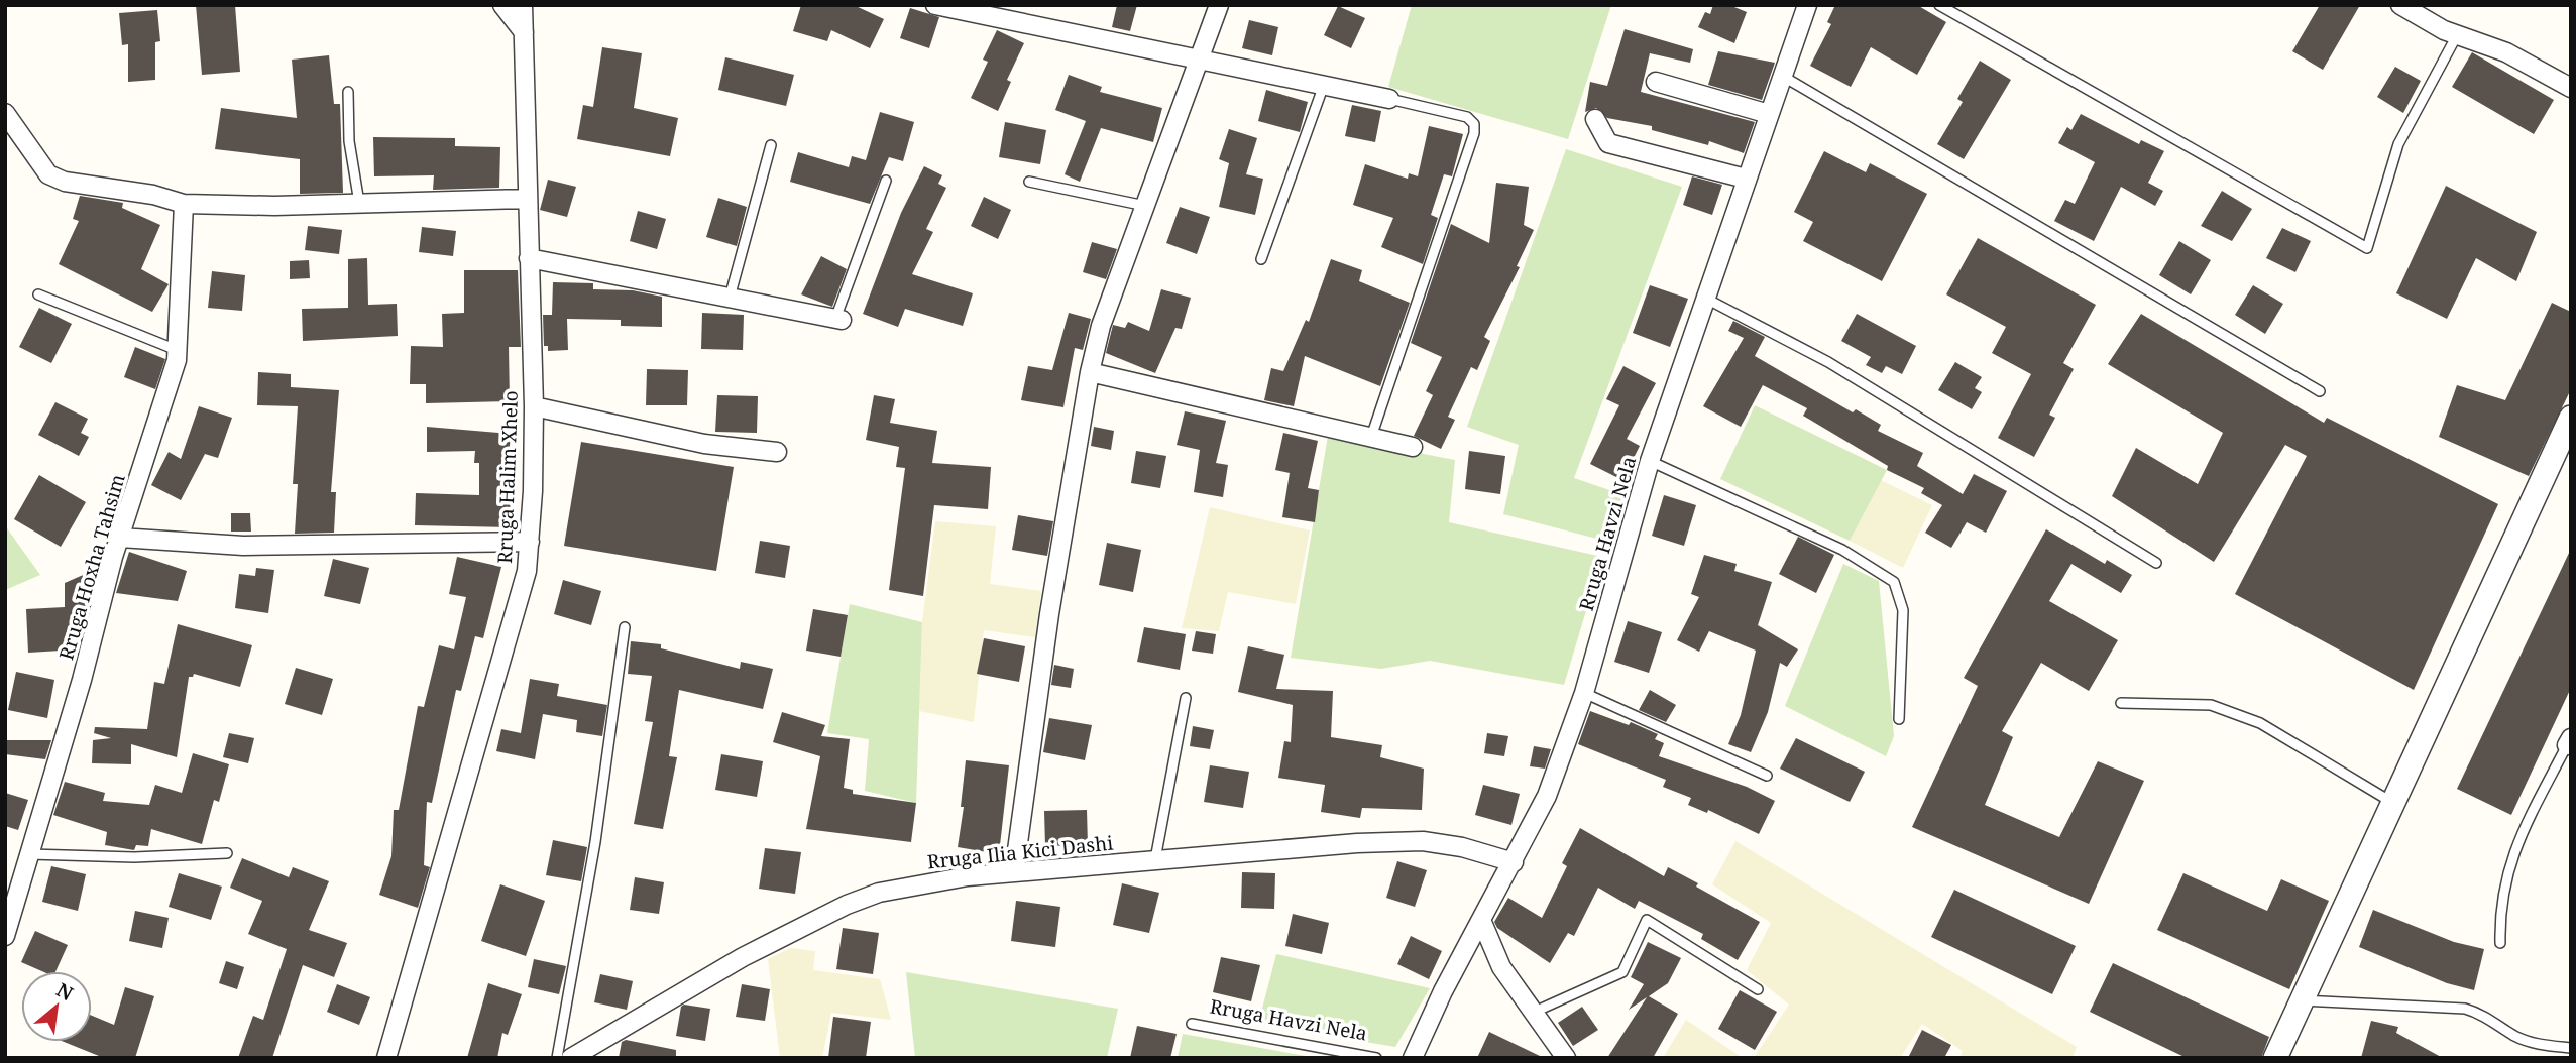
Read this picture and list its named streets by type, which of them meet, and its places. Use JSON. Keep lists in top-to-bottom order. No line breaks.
{"streets":{"street":["Rruga Halim Xhelo","Rruga Havzi Nela","Rruga Hoxha Tahsim","Rruga Ilia Kici Dashi"]},"crossings":[["Rruga Havzi Nela","Rruga Ilia Kici Dashi"]],"north":"top right"}
